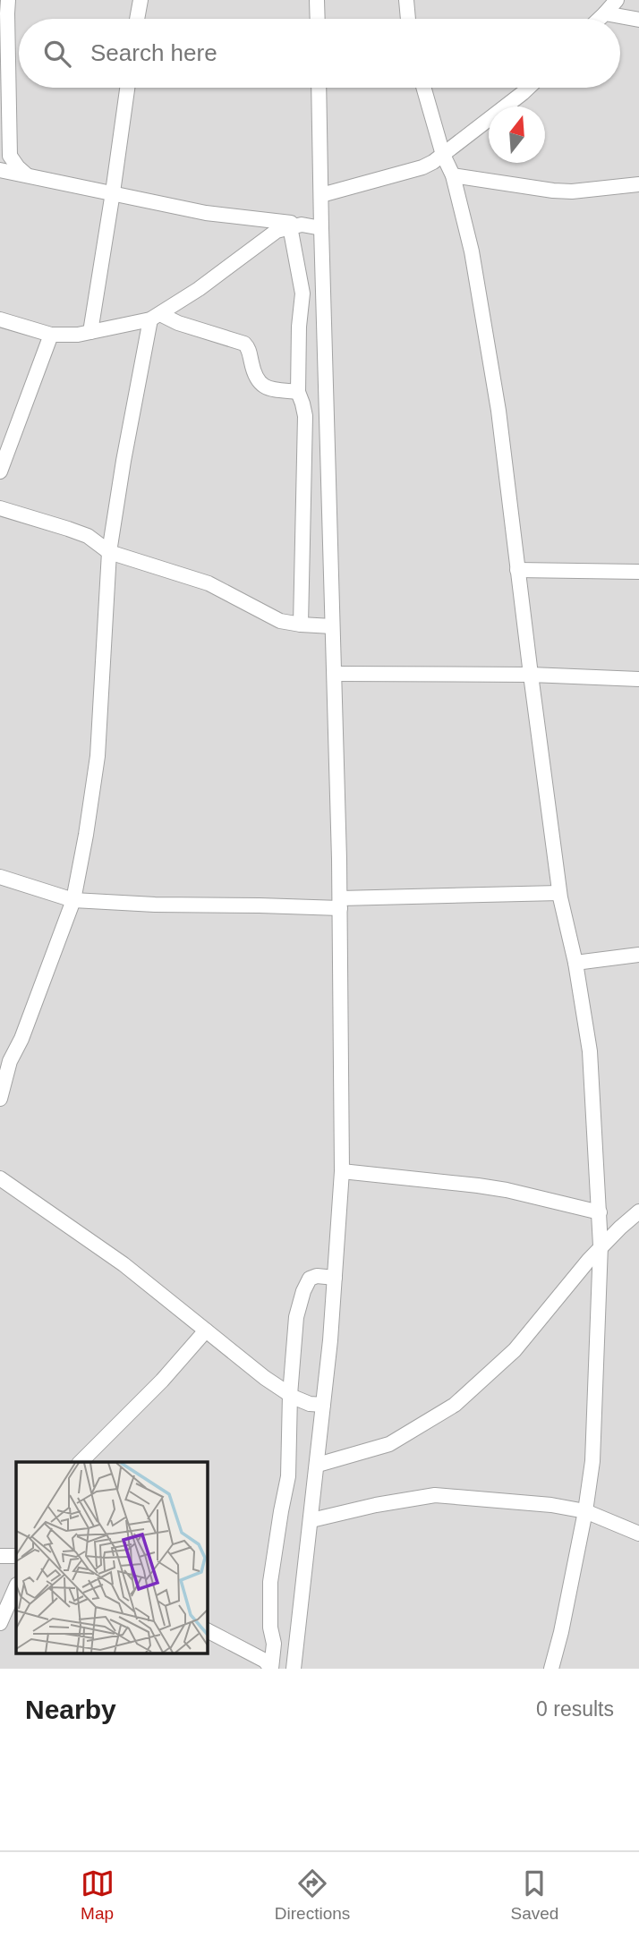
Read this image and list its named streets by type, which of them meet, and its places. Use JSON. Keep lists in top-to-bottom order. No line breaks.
{"north":"top","page":{"search":"Search here","heading":["Nearby","0 results"],"nav":["Map","Directions","Saved"]}}
